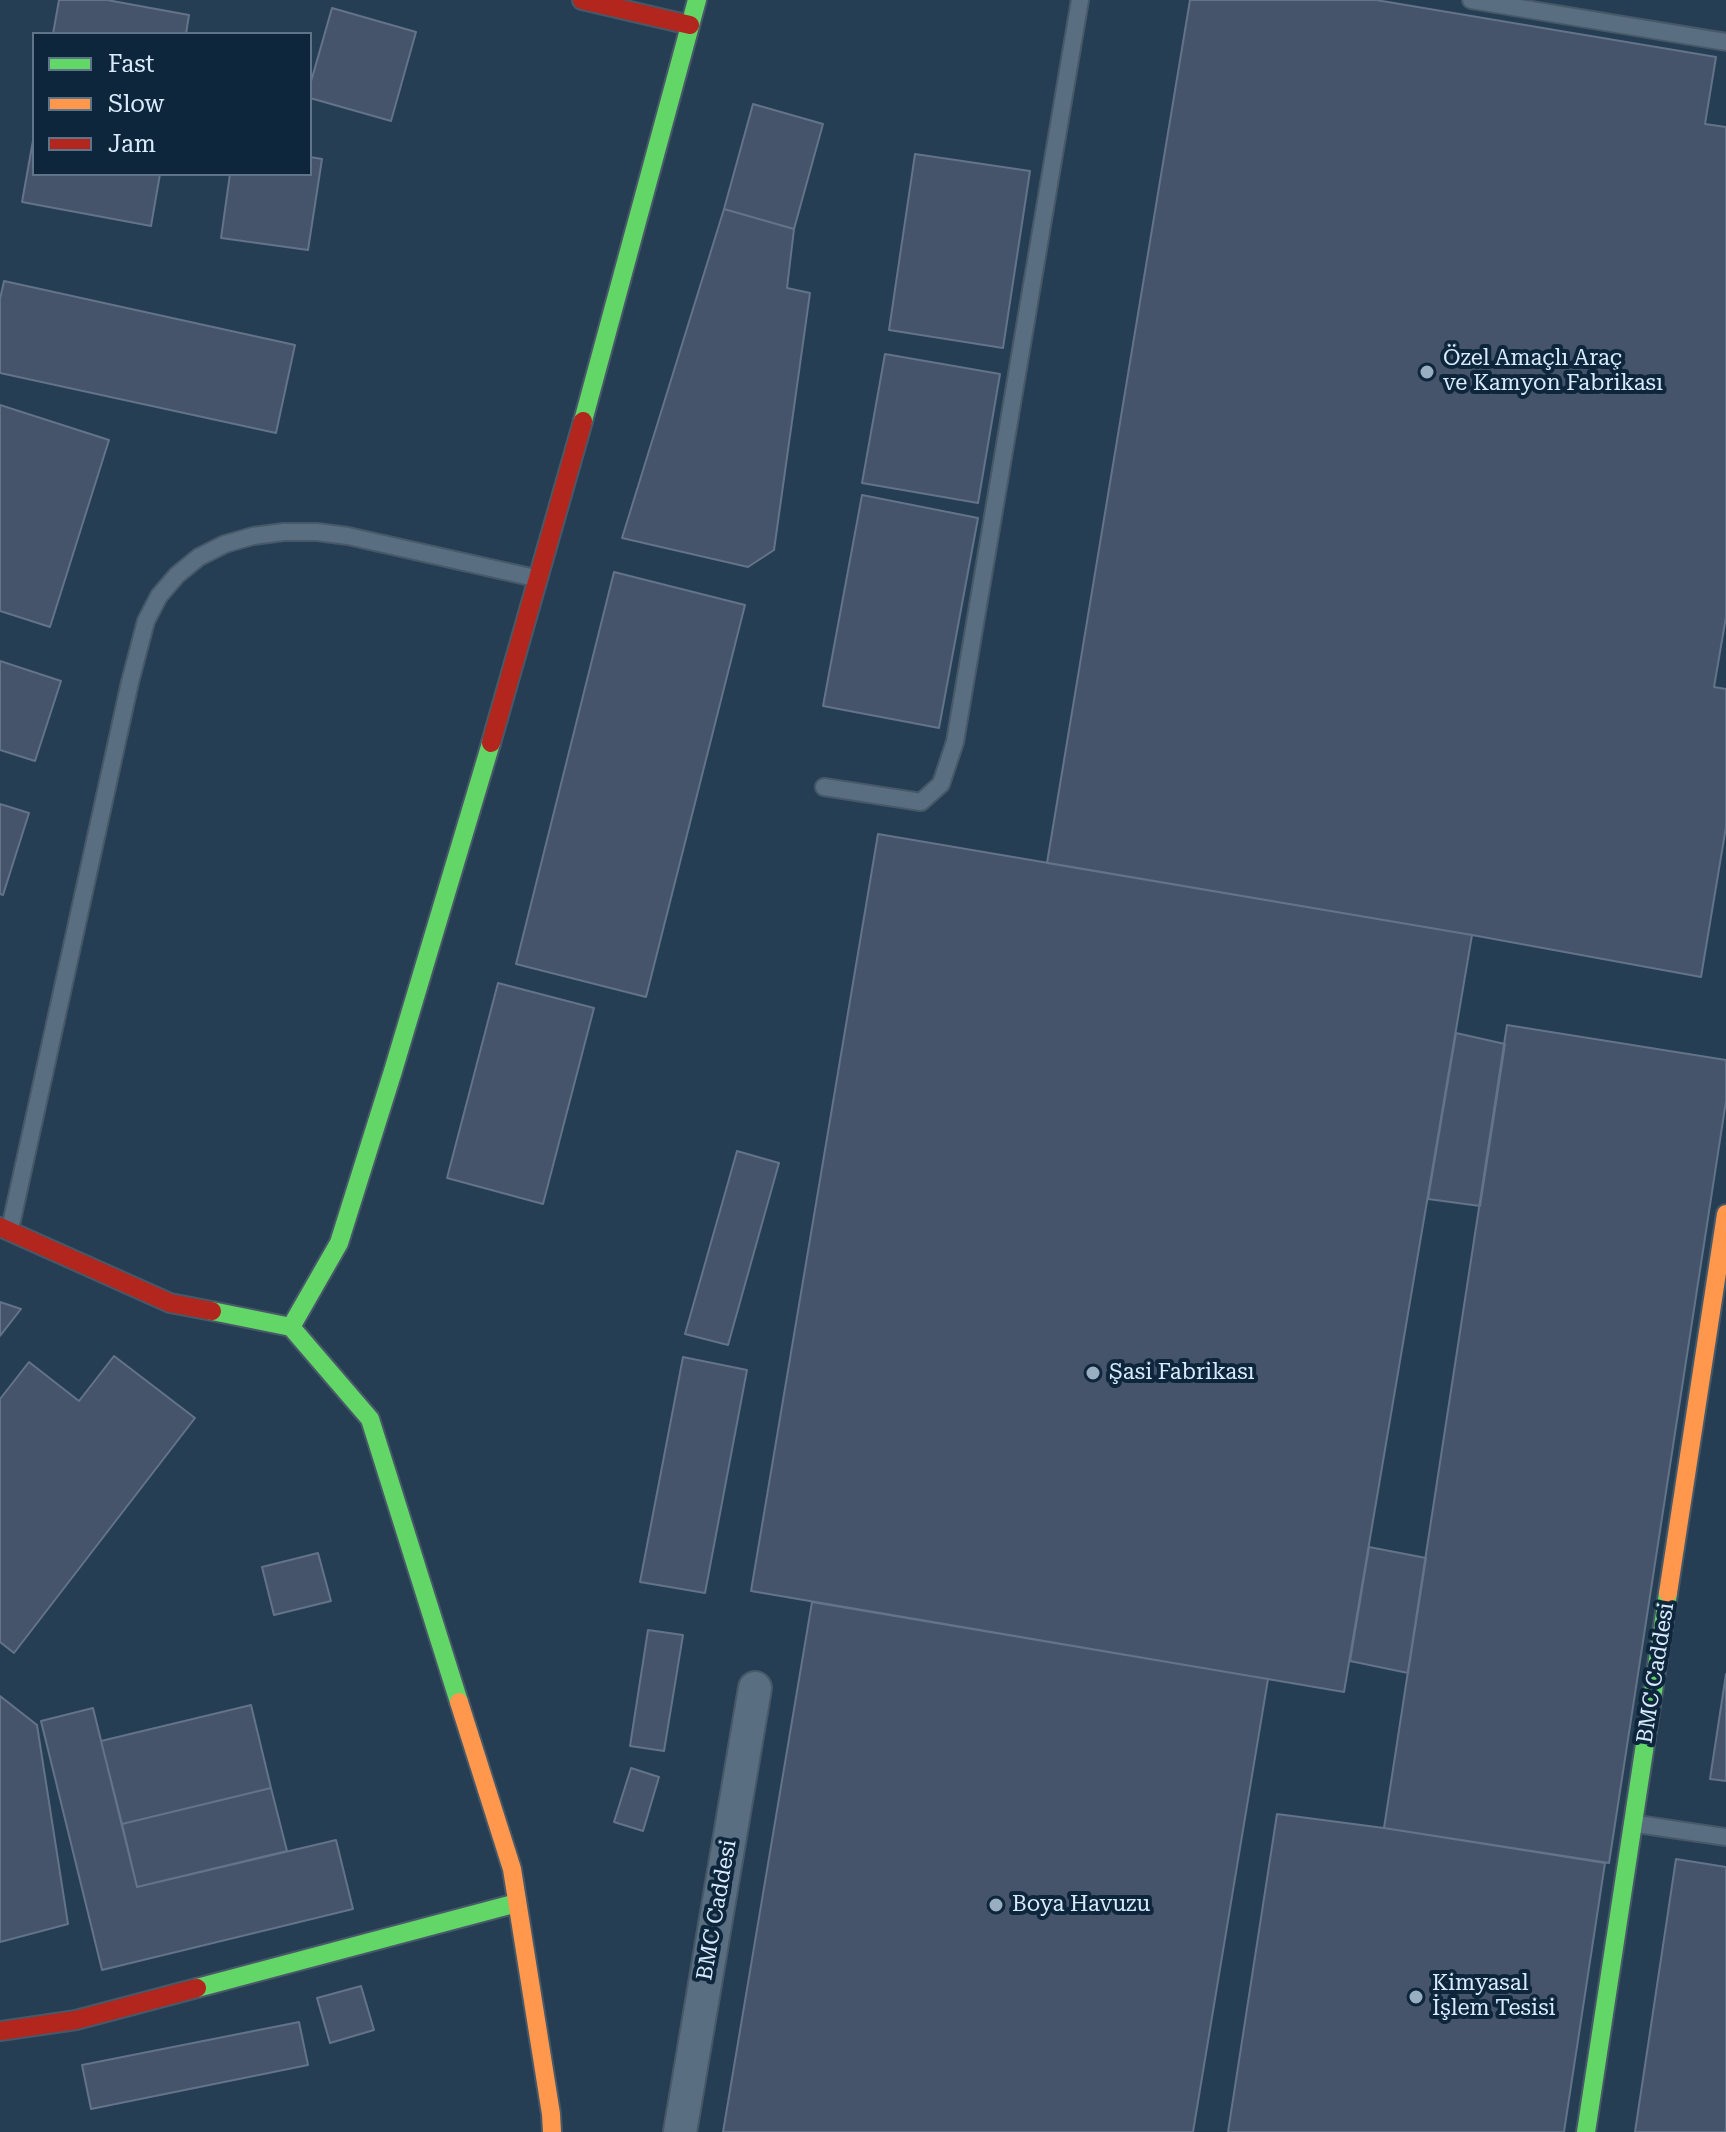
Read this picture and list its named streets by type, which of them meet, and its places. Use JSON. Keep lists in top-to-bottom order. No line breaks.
{"streets":{"street":["BMC Caddesi"]},"places":["Özel Amaçlı Araç ve Kamyon Fabrikası","Şasi Fabrikası","Boya Havuzu","Kimyasal İşlem Tesisi"],"legend":["Fast","Slow","Jam"]}
